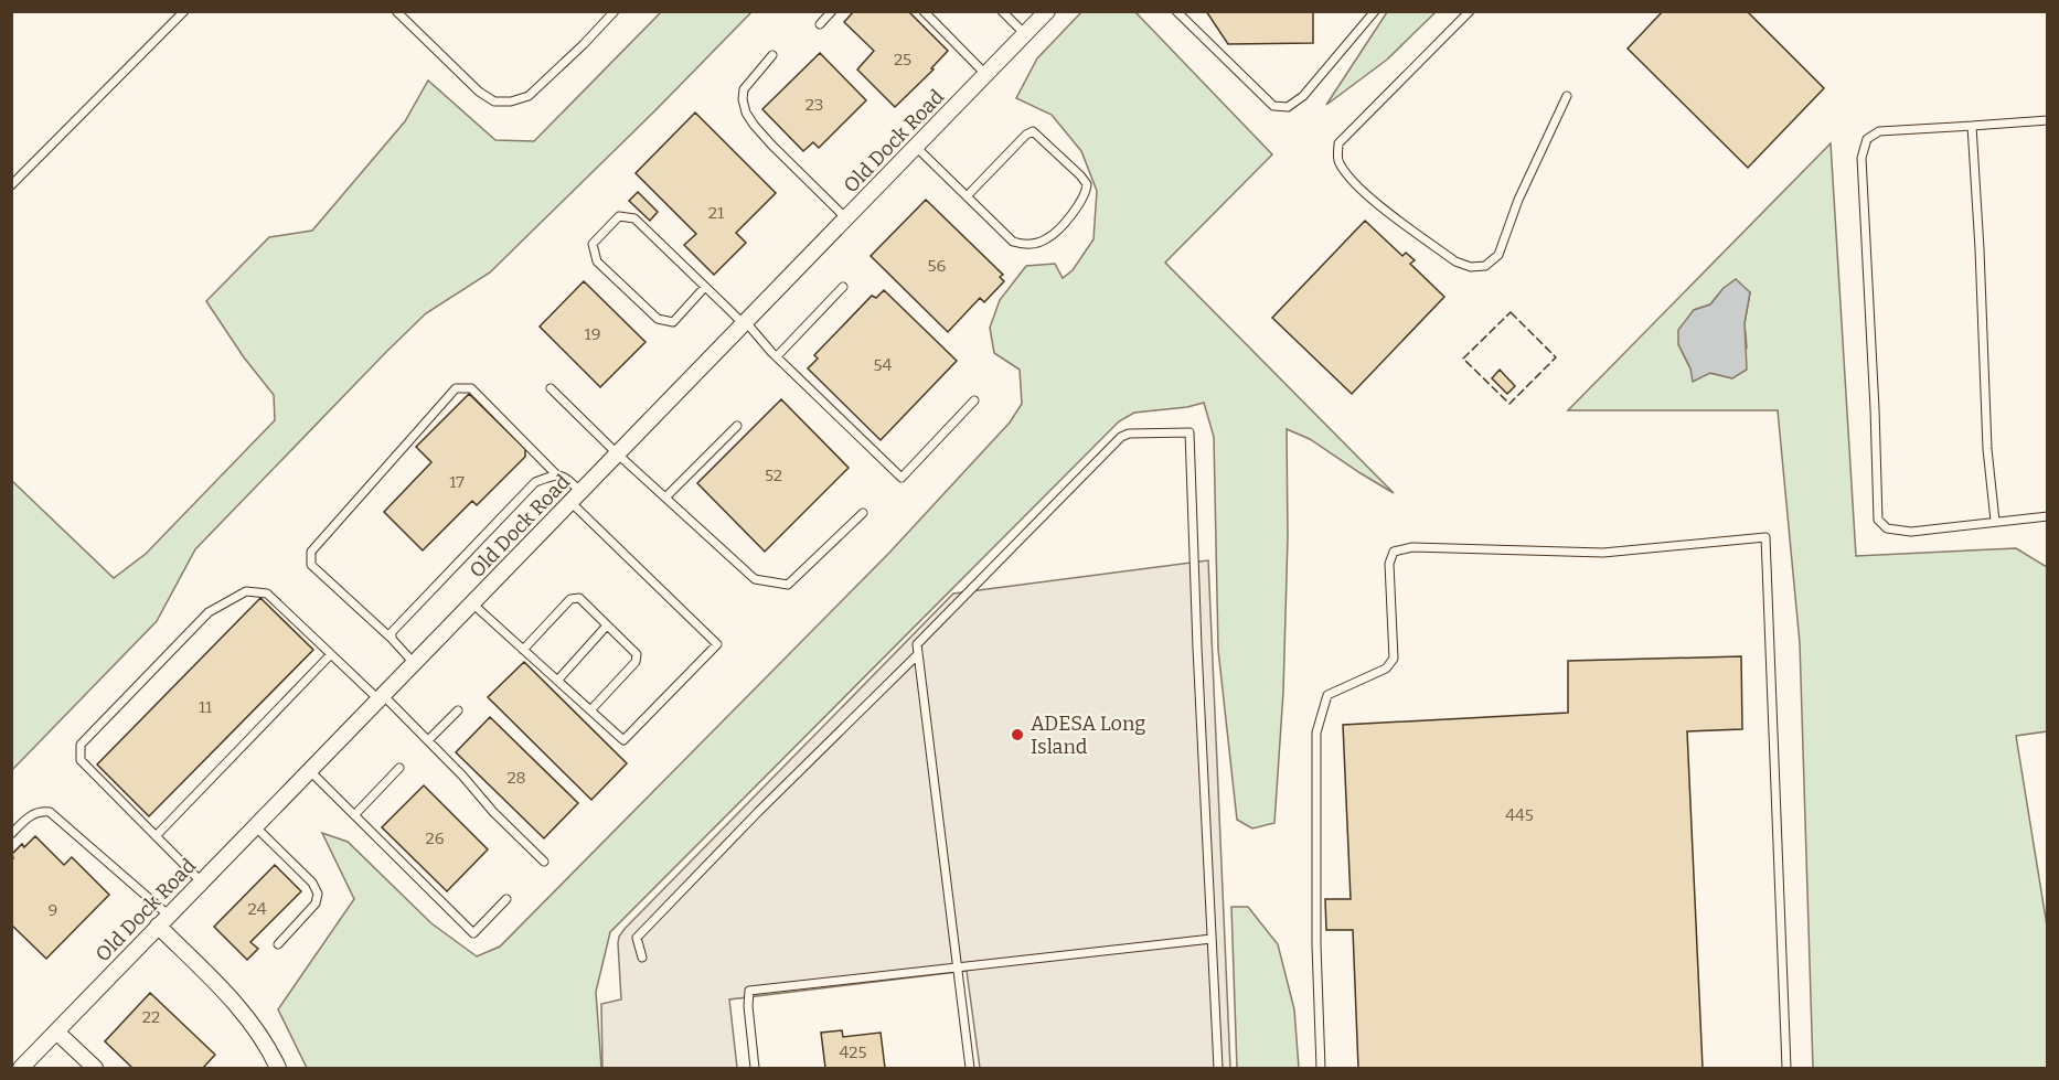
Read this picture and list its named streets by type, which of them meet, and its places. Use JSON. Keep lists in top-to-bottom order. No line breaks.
{"streets":{"street":["Old Dock Road"]},"places":["ADESA Long Island"],"house_numbers":["25","23","21","56","19","54","52","17","11","28","445","26","24","9","22","425"]}
